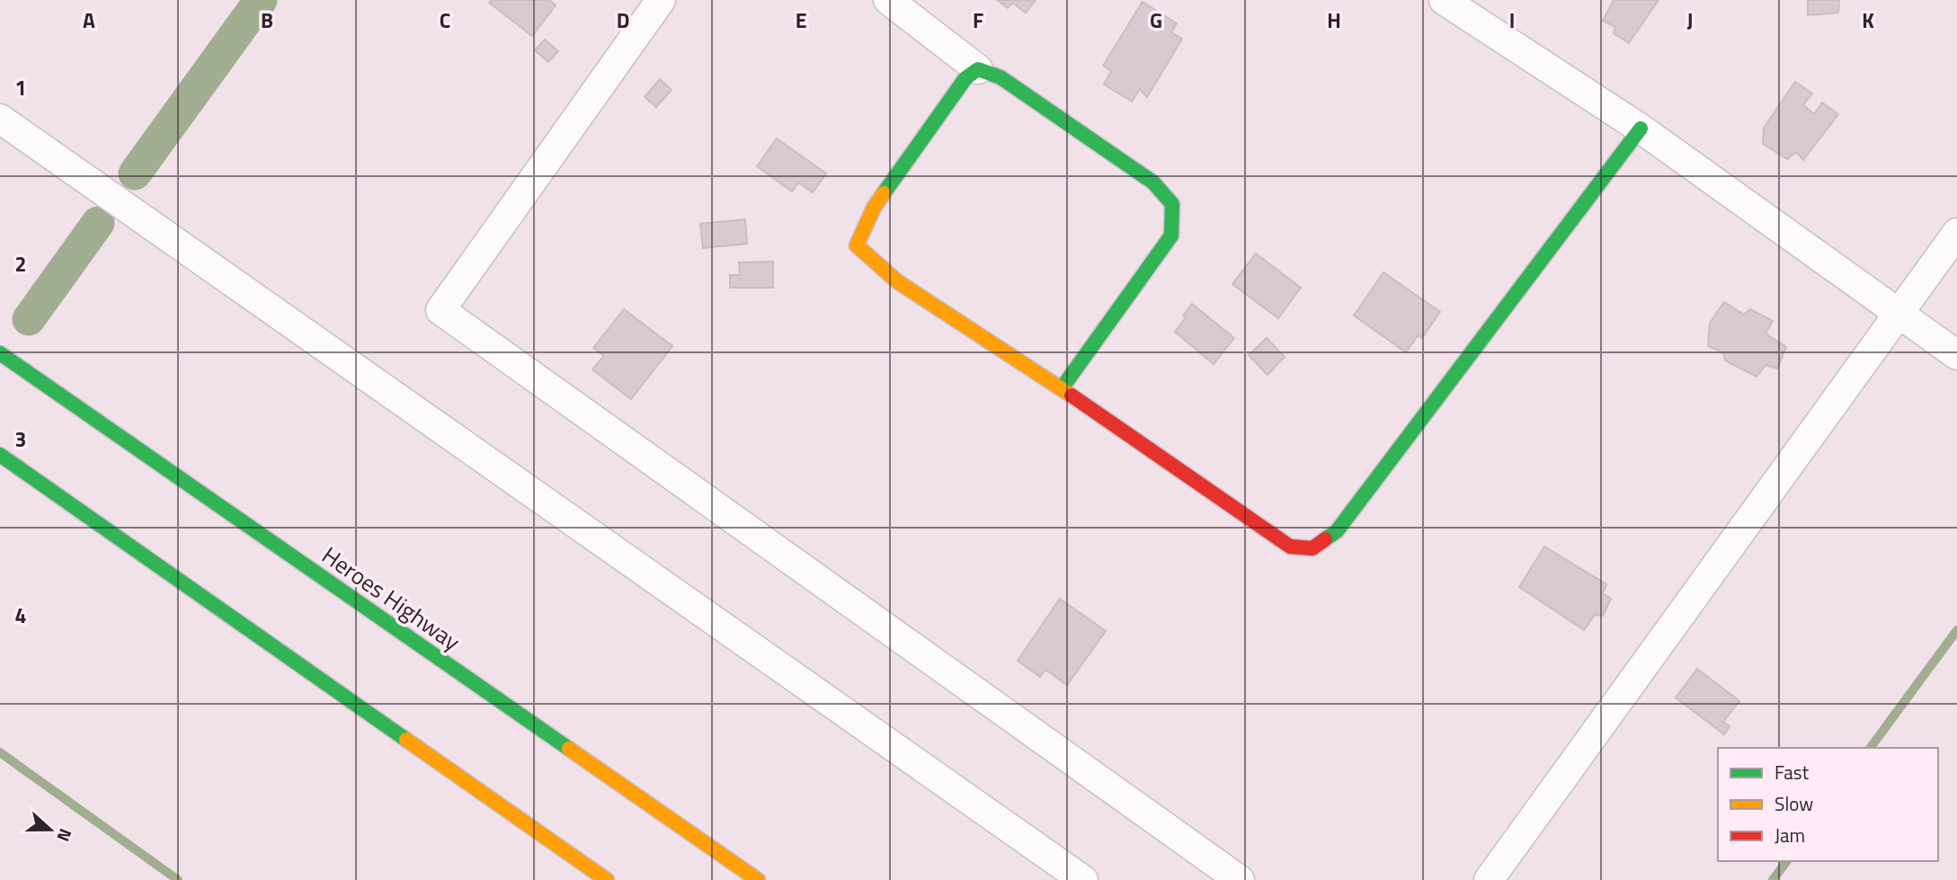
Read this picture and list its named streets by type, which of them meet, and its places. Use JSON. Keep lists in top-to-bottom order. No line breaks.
{"streets":{"street":["Heroes Highway"]},"legend":["Fast","Slow","Jam"],"north":"right","grid":{"columns":["A","B","C","D","E","F","G","H","I","J","K"],"rows":["1","2","3","4"]}}
